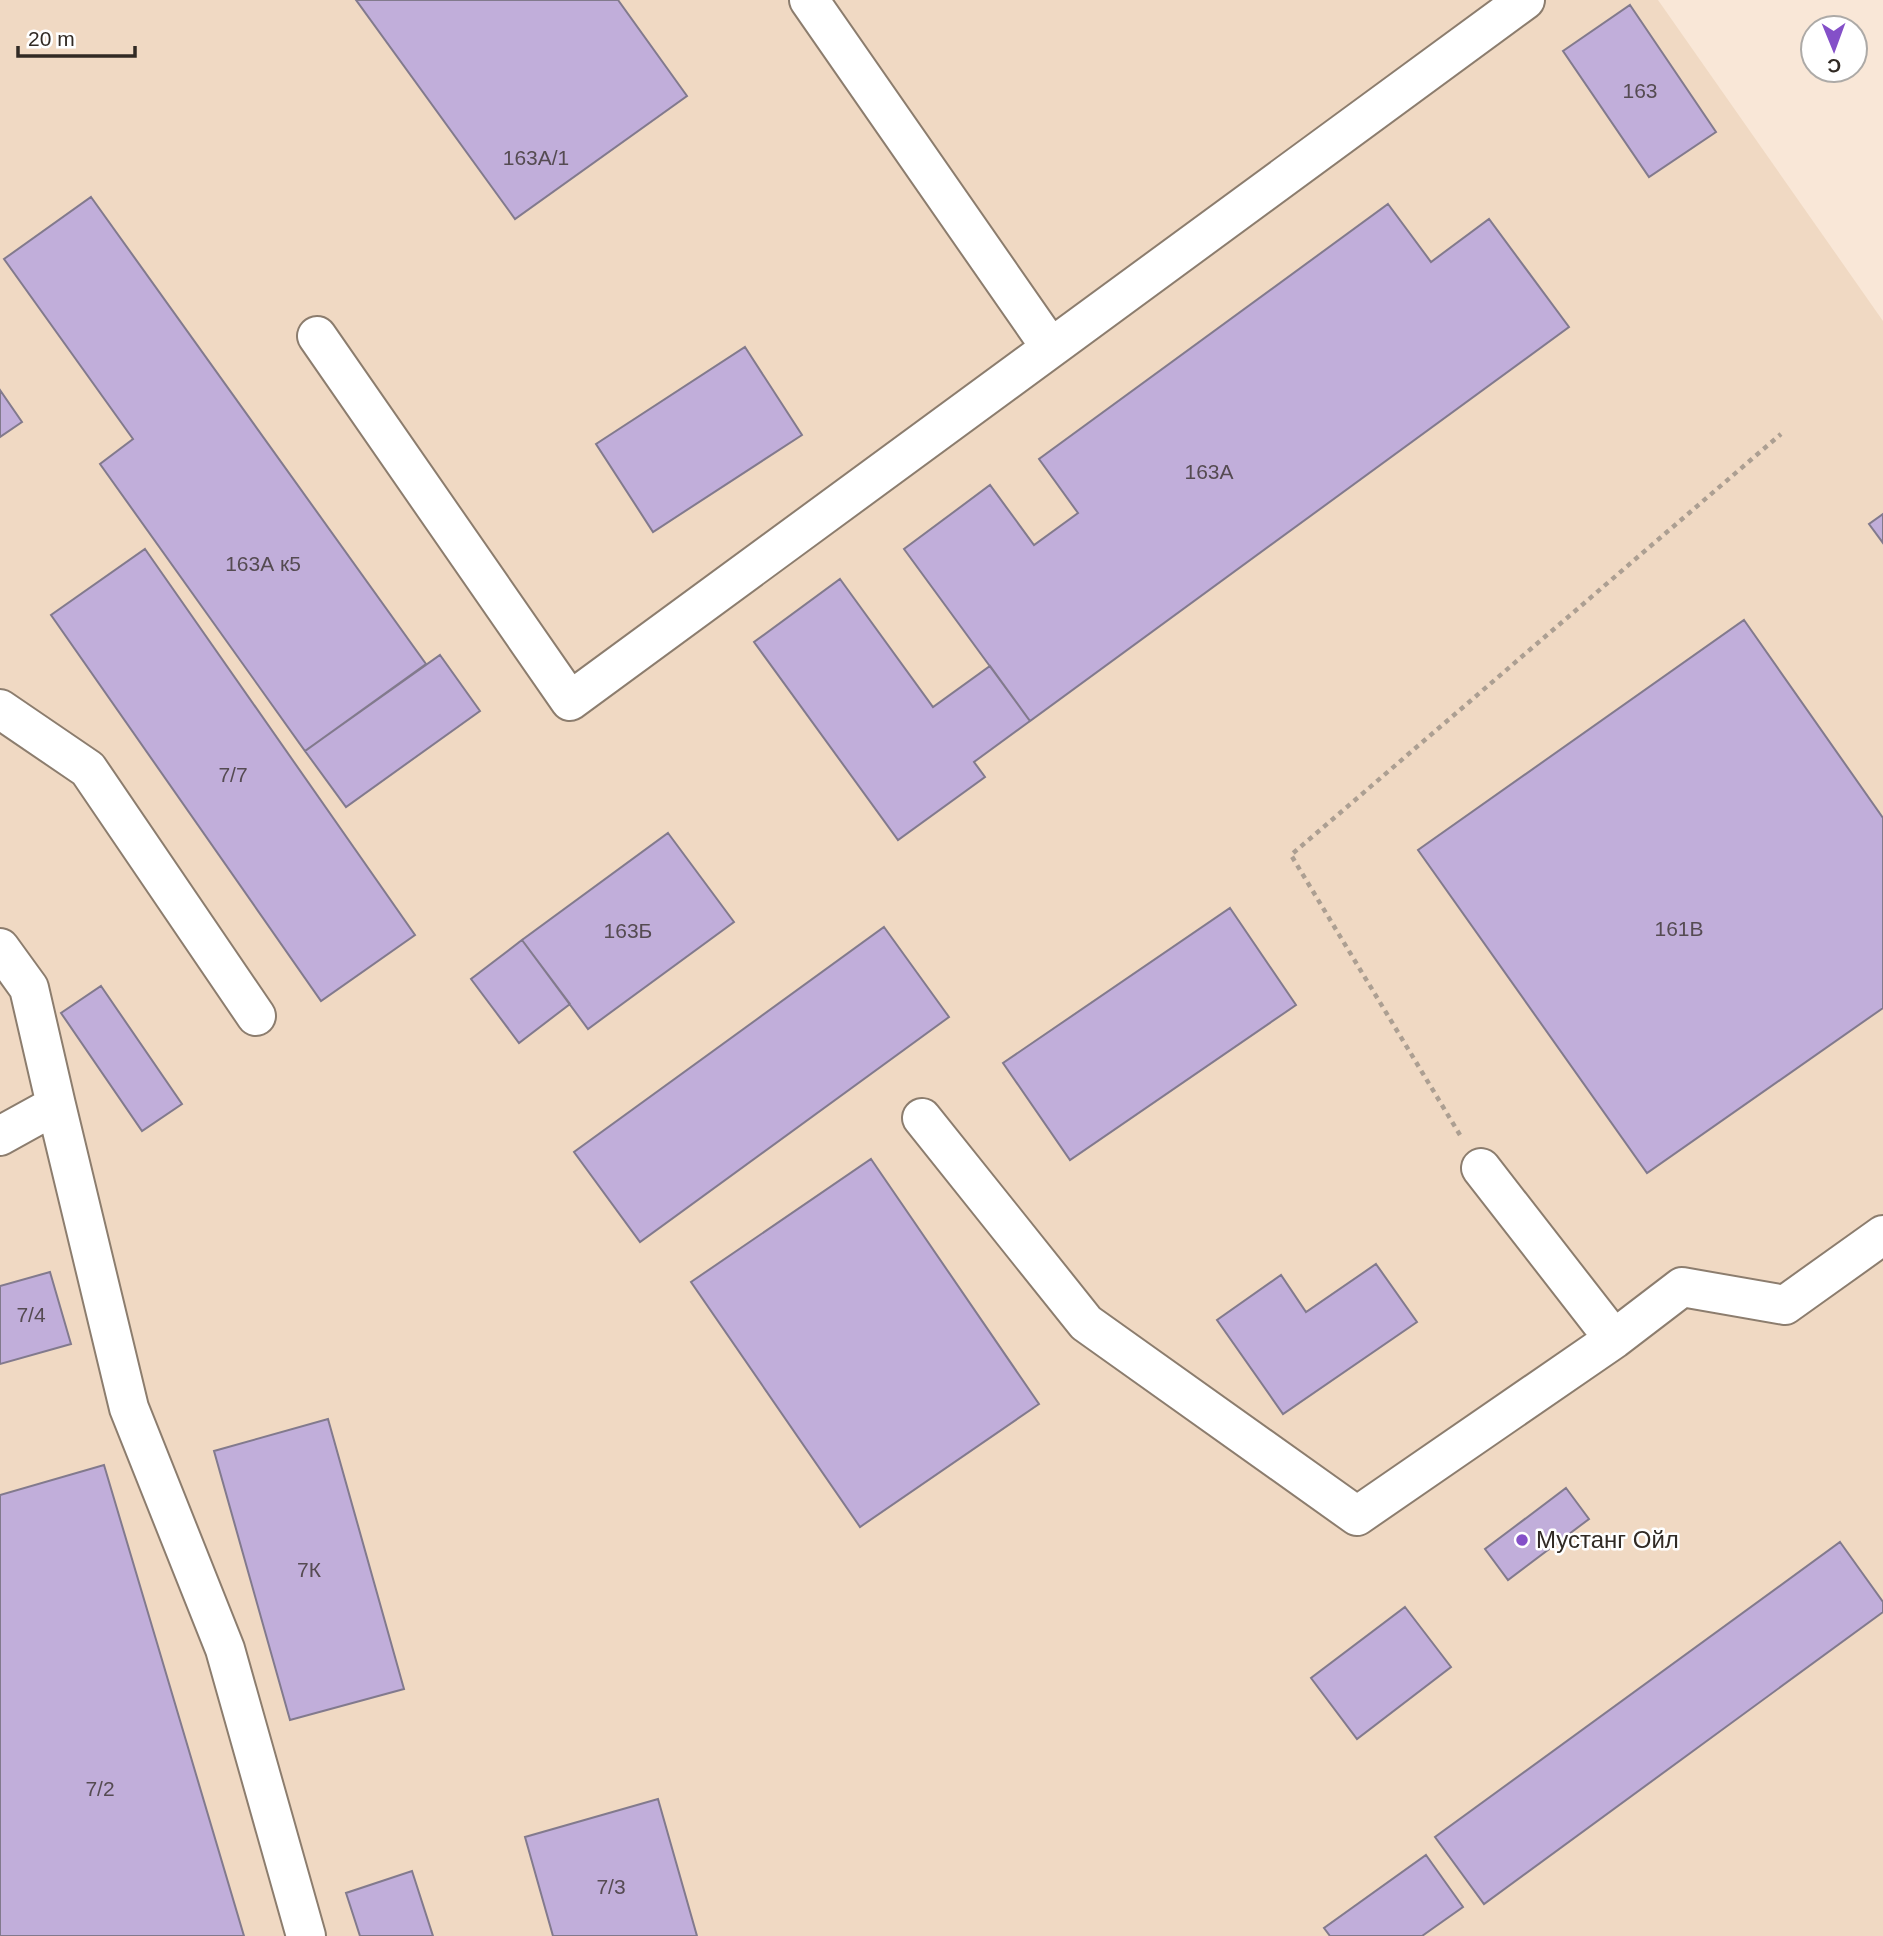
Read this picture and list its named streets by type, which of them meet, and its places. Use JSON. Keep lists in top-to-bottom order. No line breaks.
{"places":["Мустанг Ойл"],"house_numbers":["163","163А/1","163А","163А к5","7/7","161В","163Б","7/4","7К","7/2","7/3"],"scale_bar":"20 m","north":"bottom"}
